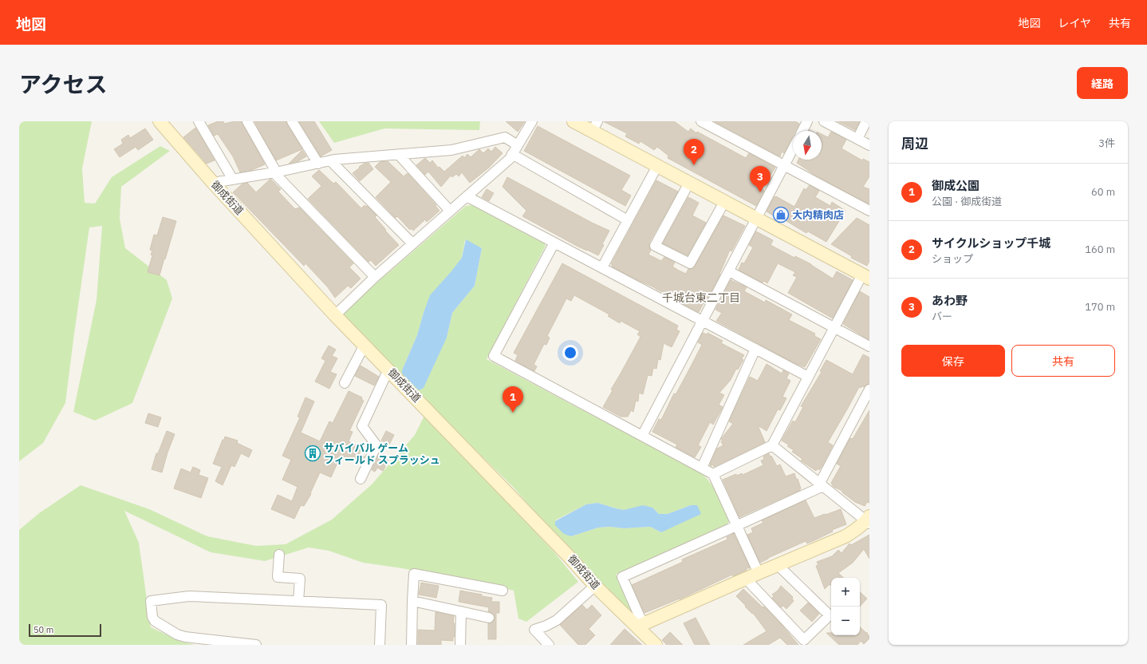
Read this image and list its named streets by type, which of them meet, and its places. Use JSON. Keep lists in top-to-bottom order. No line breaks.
{"streets":{"street":["御成街道"]},"districts":["千城台東二丁目"],"places":{"shop":["大内精肉店"],"building":["サバイバル ゲーム フィールド スプラッシュ"]},"scale_bar":"50 m","north":"bottom","page":{"header":"地図","nav":["地図","レイヤ","共有"],"title":"アクセス","buttons":["経路",["保存","共有"]],"heading":["周辺","3件"],"pins":["2","3","1"],"list":[{"mark":"1","name":"御成公園","note":"公園 · 御成街道","value":"60 m"},{"mark":"2","name":"サイクルショップ千城","note":"ショップ","value":"160 m"},{"mark":"3","name":"あわ野","note":"バー","value":"170 m"}],"map_buttons":["+","−"],"scale":"50 m"}}
